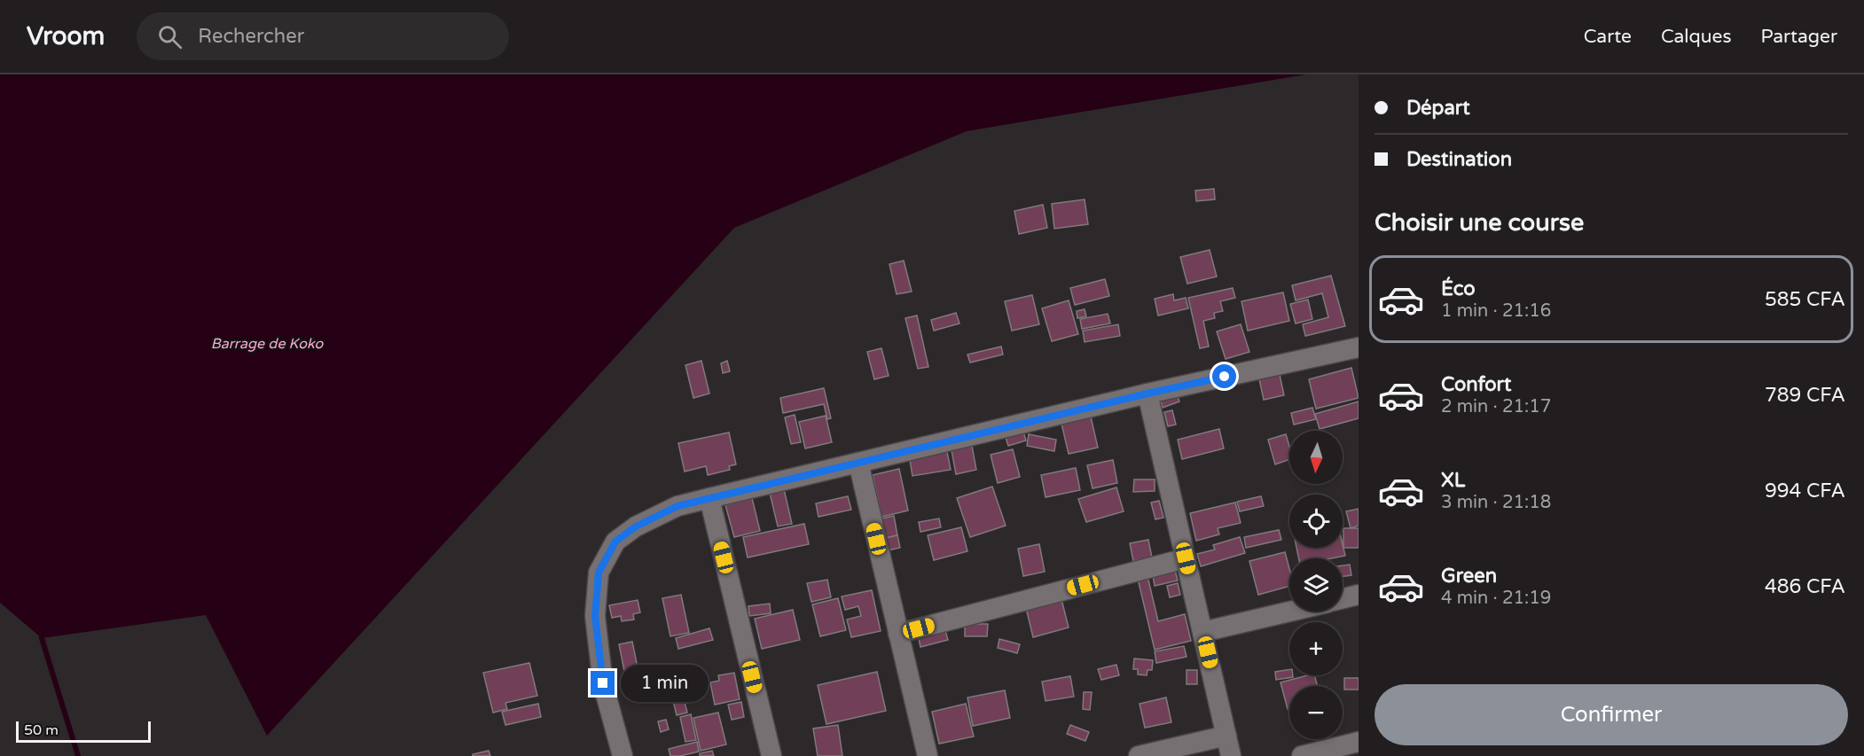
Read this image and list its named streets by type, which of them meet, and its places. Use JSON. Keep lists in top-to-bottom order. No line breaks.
{"water":["Barrage de Koko"],"scale_bar":"50 m","north":"bottom","page":{"header":"Vroom","search":"Rechercher","nav":["Carte","Calques","Partager"],"banner":["Départ","Destination"],"heading":"Choisir une course","list":[{"name":"Éco","note":"1 min · 21:16","value":"585 CFA"},{"name":"Confort","note":"2 min · 21:17","value":"789 CFA"},{"name":"XL","note":"3 min · 21:18","value":"994 CFA"},{"name":"Green","note":"4 min · 21:19","value":"486 CFA"}],"map_buttons":["+","−"],"bubble":"1 min","buttons":"Confirmer","scale":"50 m"}}
